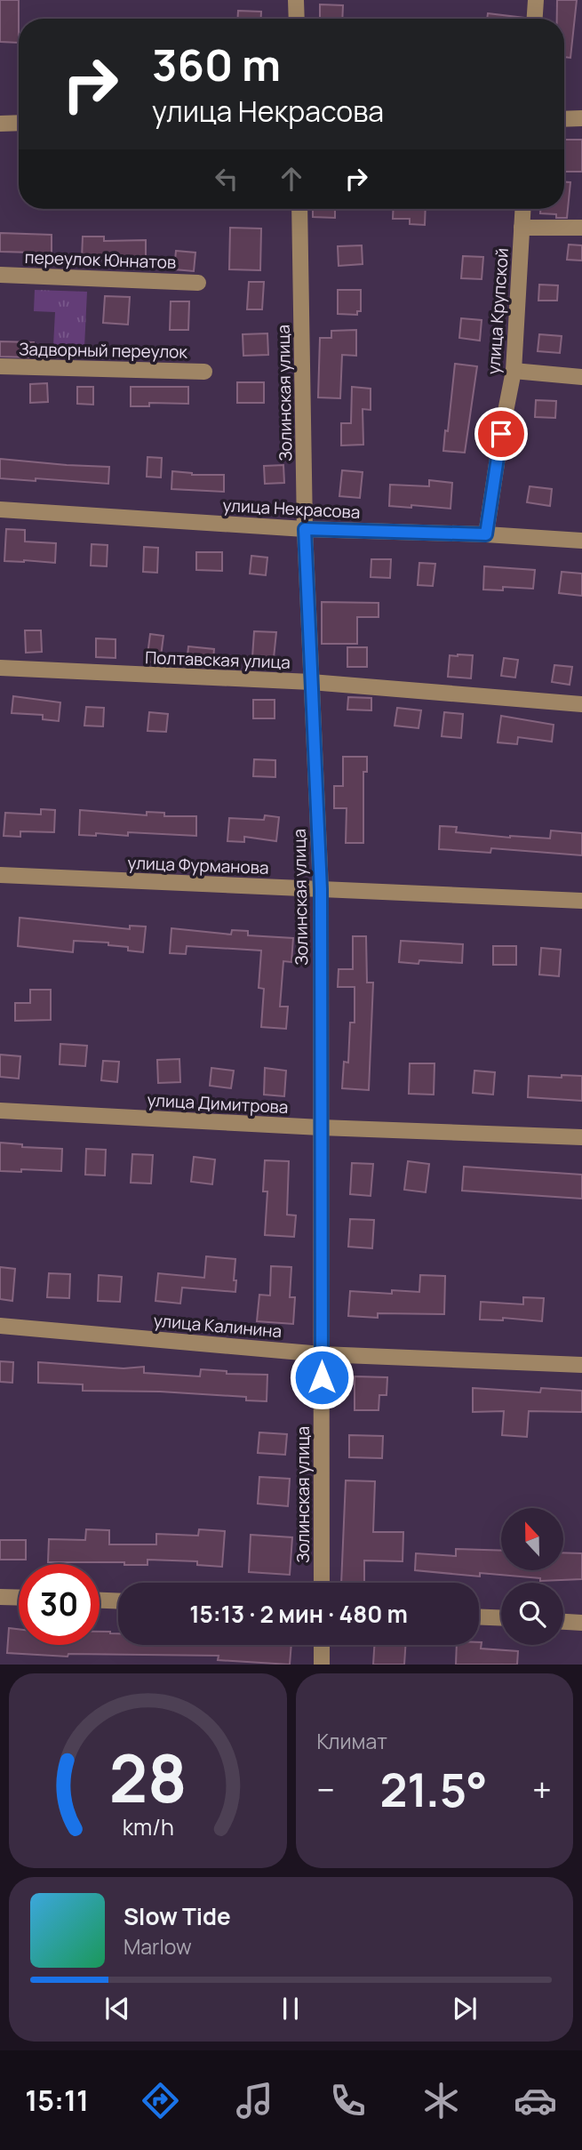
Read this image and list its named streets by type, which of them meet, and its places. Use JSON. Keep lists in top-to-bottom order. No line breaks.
{"streets":{"street":["переулок Юннатов","улица Крупской","Задворный переулок","Золинская улица","улица Некрасова","Полтавская улица","улица Фурманова","улица Димитрова","улица Калинина"]},"crossings":[["улица Крупской","улица Некрасова"],["Золинская улица","улица Некрасова"],["Золинская улица","Полтавская улица"],["Золинская улица","улица Фурманова"],["Золинская улица","улица Димитрова"],["Золинская улица","улица Калинина"]],"north":"top","page":{"turn":["360 m","улица Некрасова"],"limit":"30","trip":"15:13 · 2 мин · 480 m","tile":"Климат","heat":["−","21.5°","+"],"song":["Slow Tide","Marlow"],"tabs":"15:11","gauge":["28","km/h"]}}
